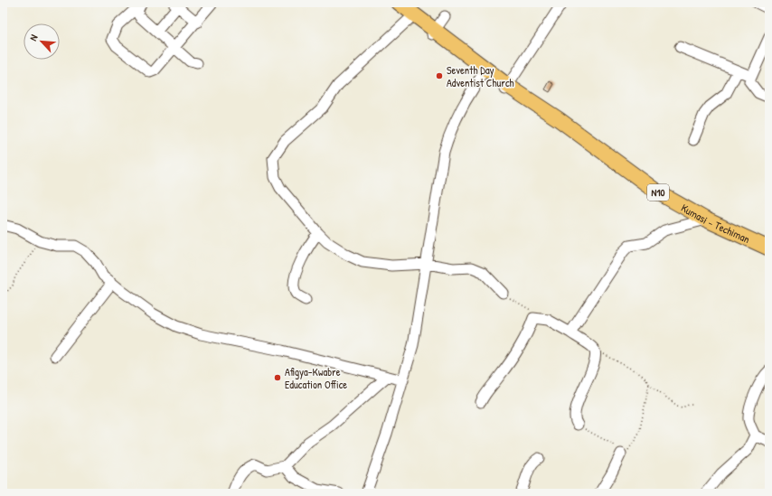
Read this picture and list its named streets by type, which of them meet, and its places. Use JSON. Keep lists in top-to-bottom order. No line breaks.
{"streets":{"highway":["N10","Kumasi - Techiman"]},"places":["Seventh Day Adventist Church","Afigya-Kwabre Education Office"],"north":"top left"}
